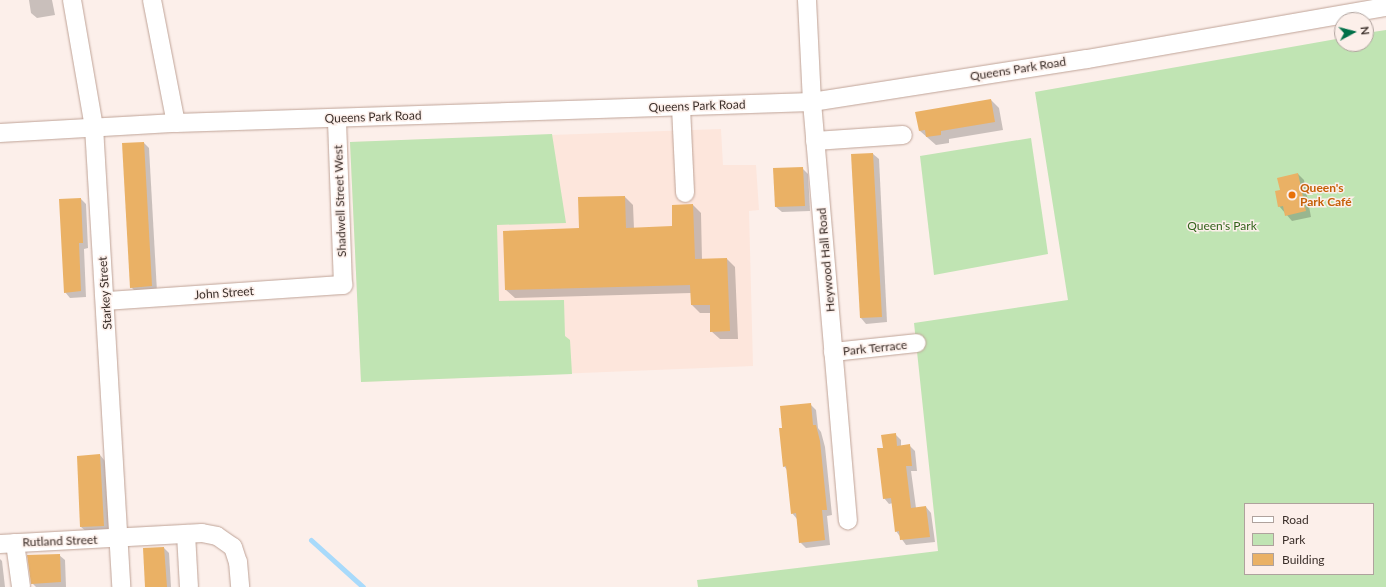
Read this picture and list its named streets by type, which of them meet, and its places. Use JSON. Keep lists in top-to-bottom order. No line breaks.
{"streets":{"street":["Queens Park Road","Shadwell Street West","Heywood Hall Road","Starkey Street","John Street","Park Terrace","Rutland Street"]},"crossings":[["Queens Park Road","Shadwell Street West"],["Queens Park Road","Heywood Hall Road"],["Queens Park Road","Starkey Street"],["Shadwell Street West","John Street"],["Heywood Hall Road","Park Terrace"],["Starkey Street","John Street"],["Starkey Street","Rutland Street"]],"parks":["Queen's Park"],"places":["Queen's Park Café"],"legend":["Road","Park","Building"],"north":"right"}
